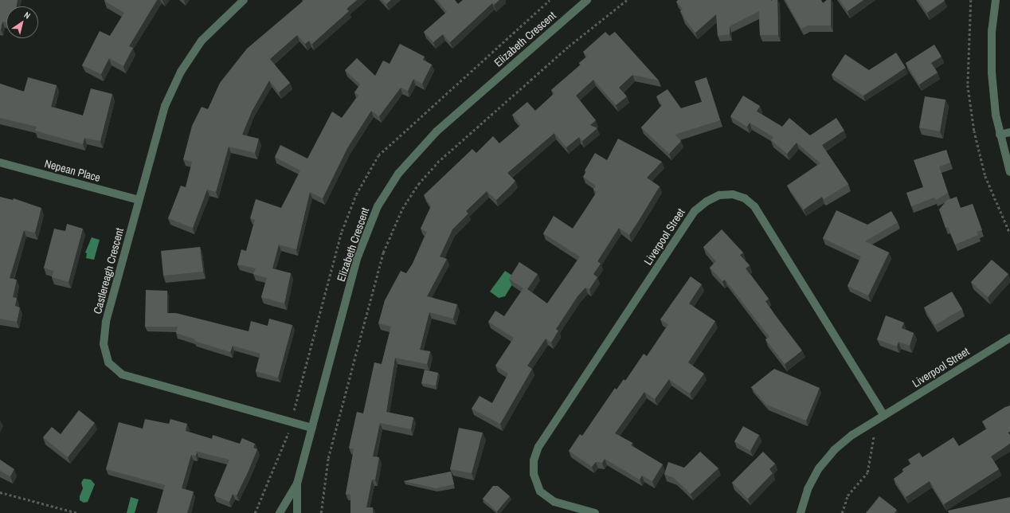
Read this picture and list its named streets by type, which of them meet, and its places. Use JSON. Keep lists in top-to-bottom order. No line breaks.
{"streets":{"street":["Elizabeth Crescent","Nepean Place","Liverpool Street","Castlereagh Crescent"]},"crossings":[["Elizabeth Crescent","Castlereagh Crescent"],["Nepean Place","Castlereagh Crescent"]],"north":"top right"}
